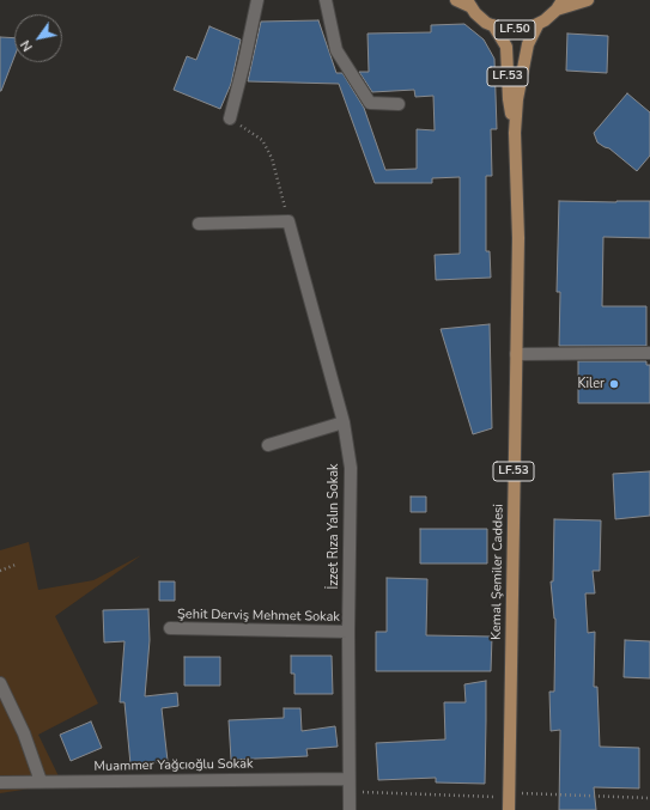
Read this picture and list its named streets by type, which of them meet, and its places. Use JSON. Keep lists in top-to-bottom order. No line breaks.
{"streets":{"main road":["LF.50","LF.53","Kemal Şemiler Caddesi"],"street":["İzzet Rıza Yalın Sokak","Şehit Derviş Mehmet Sokak","Muammer Yağcıoğlu Sokak"]},"crossings":[["LF.50","Kemal Şemiler Caddesi"],["İzzet Rıza Yalın Sokak","Şehit Derviş Mehmet Sokak"],["İzzet Rıza Yalın Sokak","Muammer Yağcıoğlu Sokak"]],"places":["Kiler"],"north":"bottom left"}
